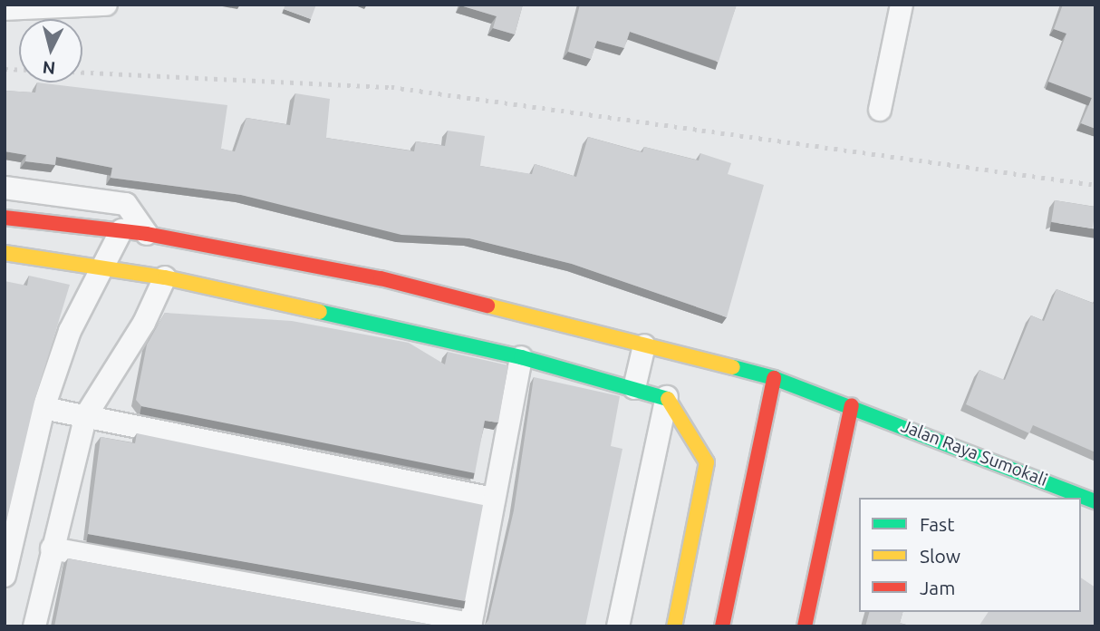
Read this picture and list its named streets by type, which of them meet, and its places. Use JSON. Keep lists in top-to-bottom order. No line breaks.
{"streets":{"main road":["Jalan Raya Sumokali"]},"legend":["Fast","Slow","Jam"],"north":"bottom"}
